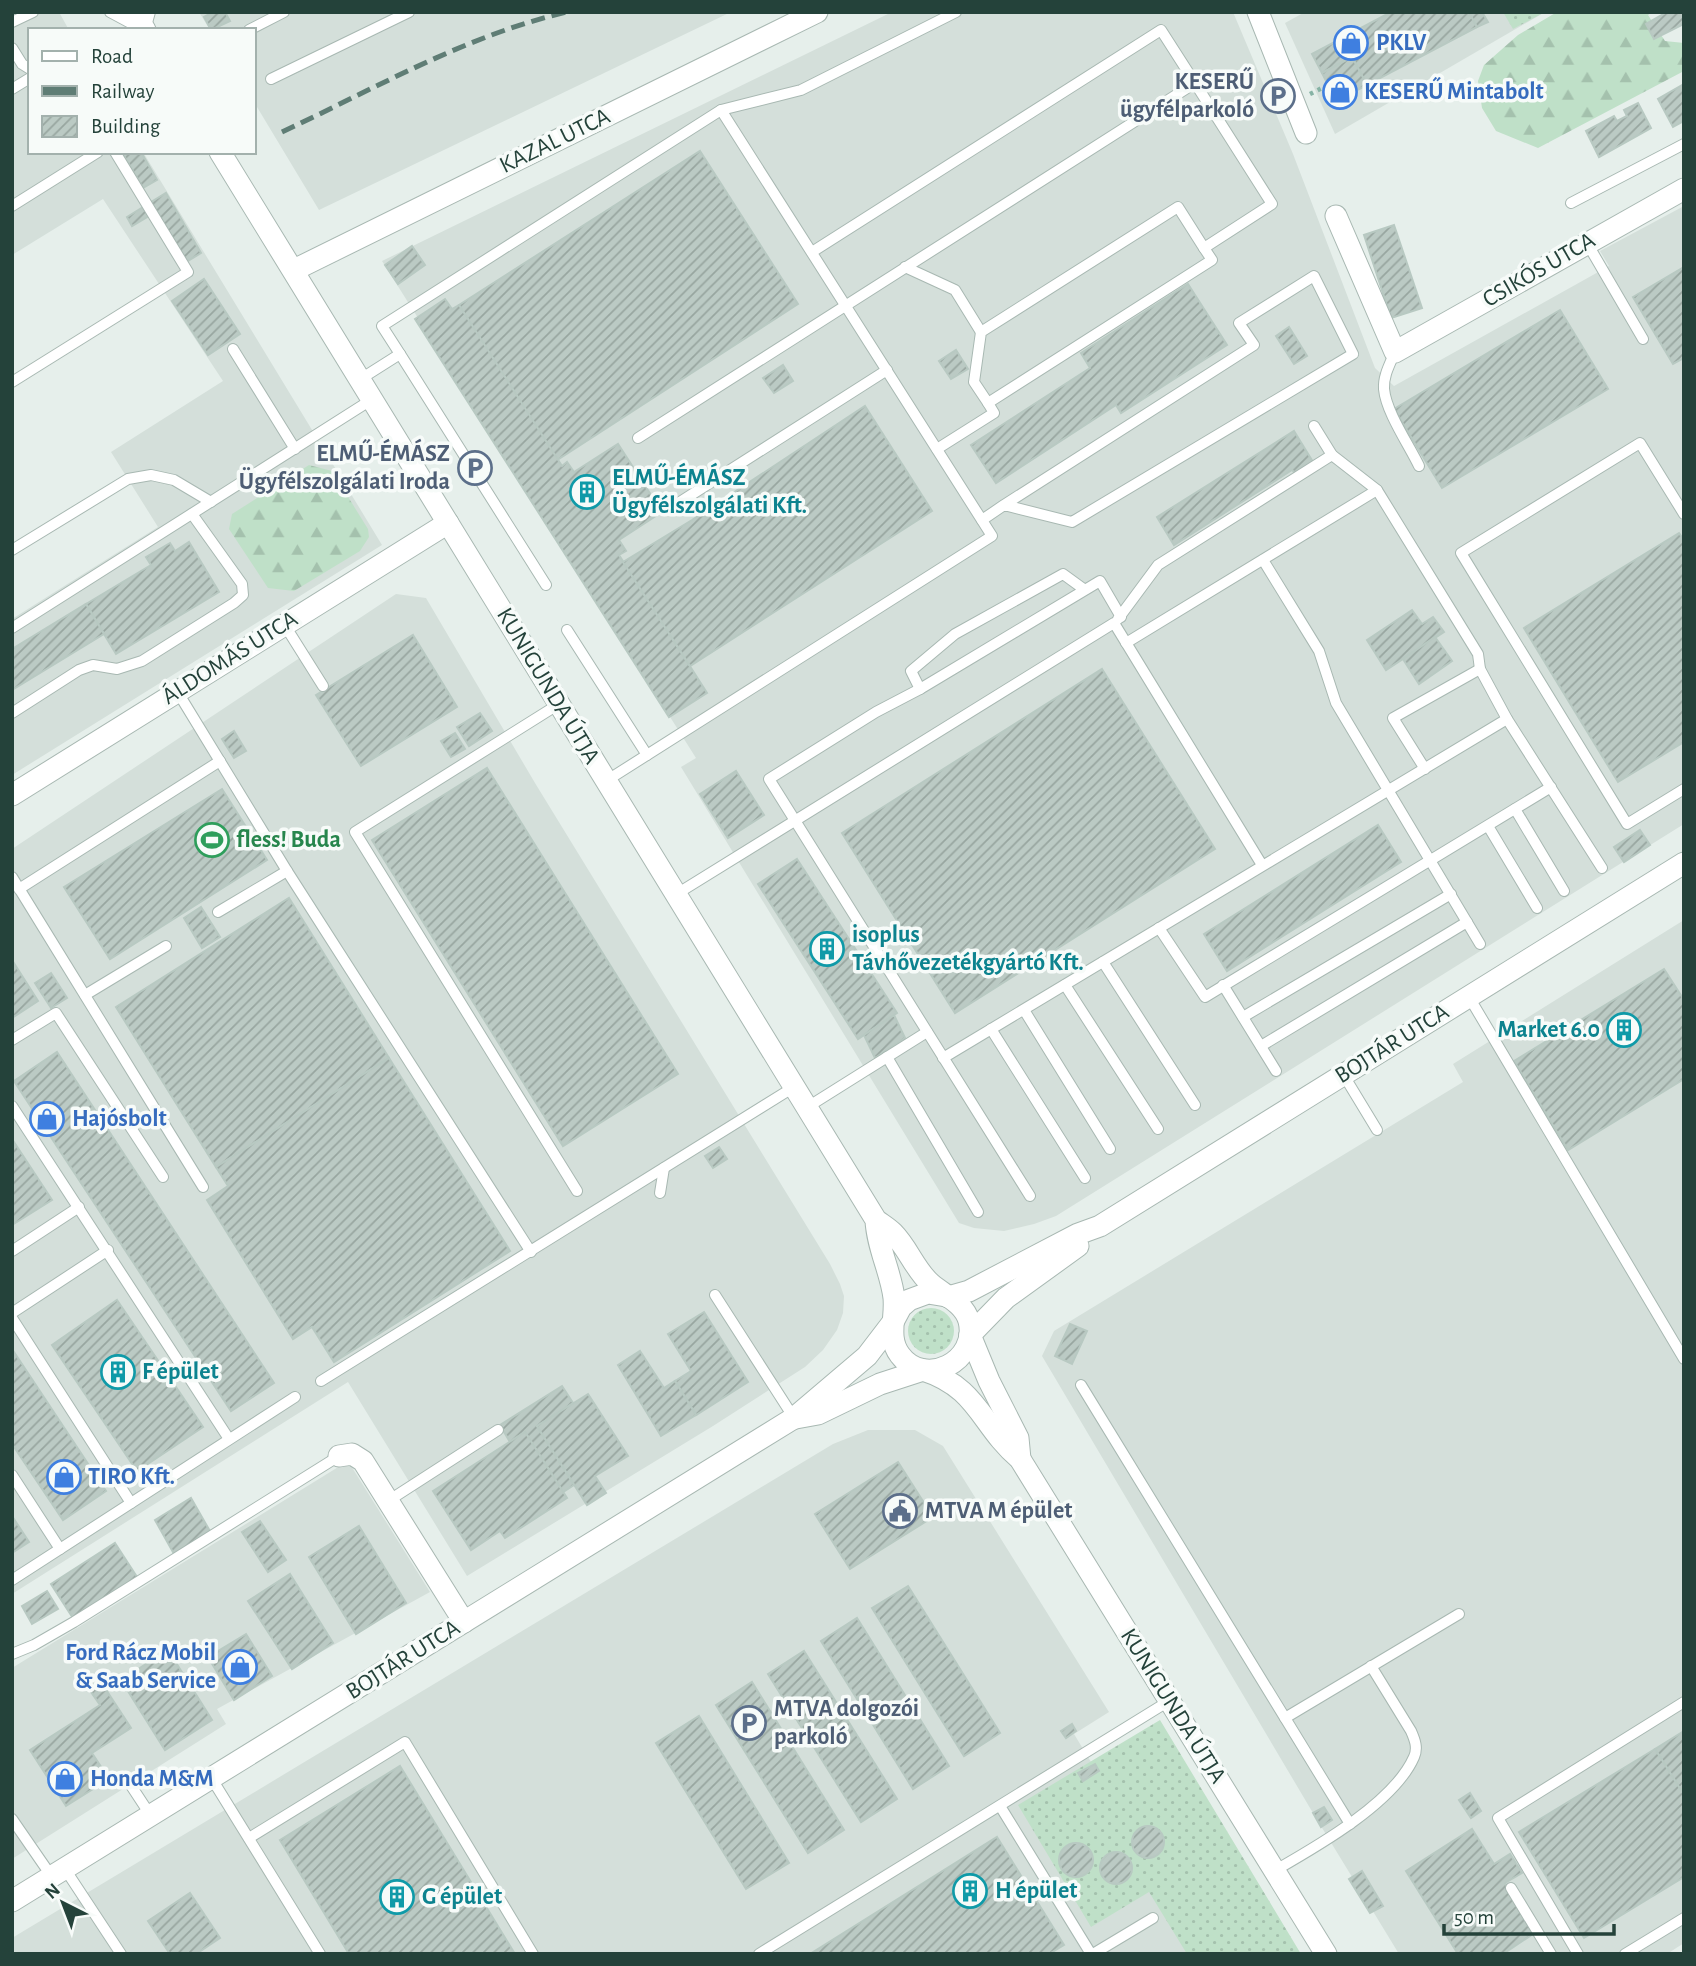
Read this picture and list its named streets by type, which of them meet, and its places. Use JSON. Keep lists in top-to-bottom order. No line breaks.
{"streets":{"street":["KAZAL UTCA","CSIKÓS UTCA","ÁLDOMÁS UTCA","KUNIGUNDA ÚTJA","BOJTÁR UTCA"]},"crossings":[["KAZAL UTCA","KUNIGUNDA ÚTJA"],["ÁLDOMÁS UTCA","KUNIGUNDA ÚTJA"],["KUNIGUNDA ÚTJA","BOJTÁR UTCA"]],"places":{"shop":["PKLV","KESERŰ Mintabolt","Hajósbolt","TIRO Kft.","Ford Rácz Mobil & Saab Service","Honda M&M"],"parking":["KESERŰ ügyfélparkoló","ELMŰ-ÉMÁSZ Ügyfélszolgálati Iroda","MTVA dolgozói parkoló"],"building":["ELMŰ-ÉMÁSZ Ügyfélszolgálati Kft.","isoplus Távhővezetékgyártó Kft.","Market 6.0","F épület","H épület","G épület"],"sports":["fless! Buda"],"public building":["MTVA M épület"]},"legend":["Road","Railway","Building"],"scale_bar":"50 m","north":"top left"}
